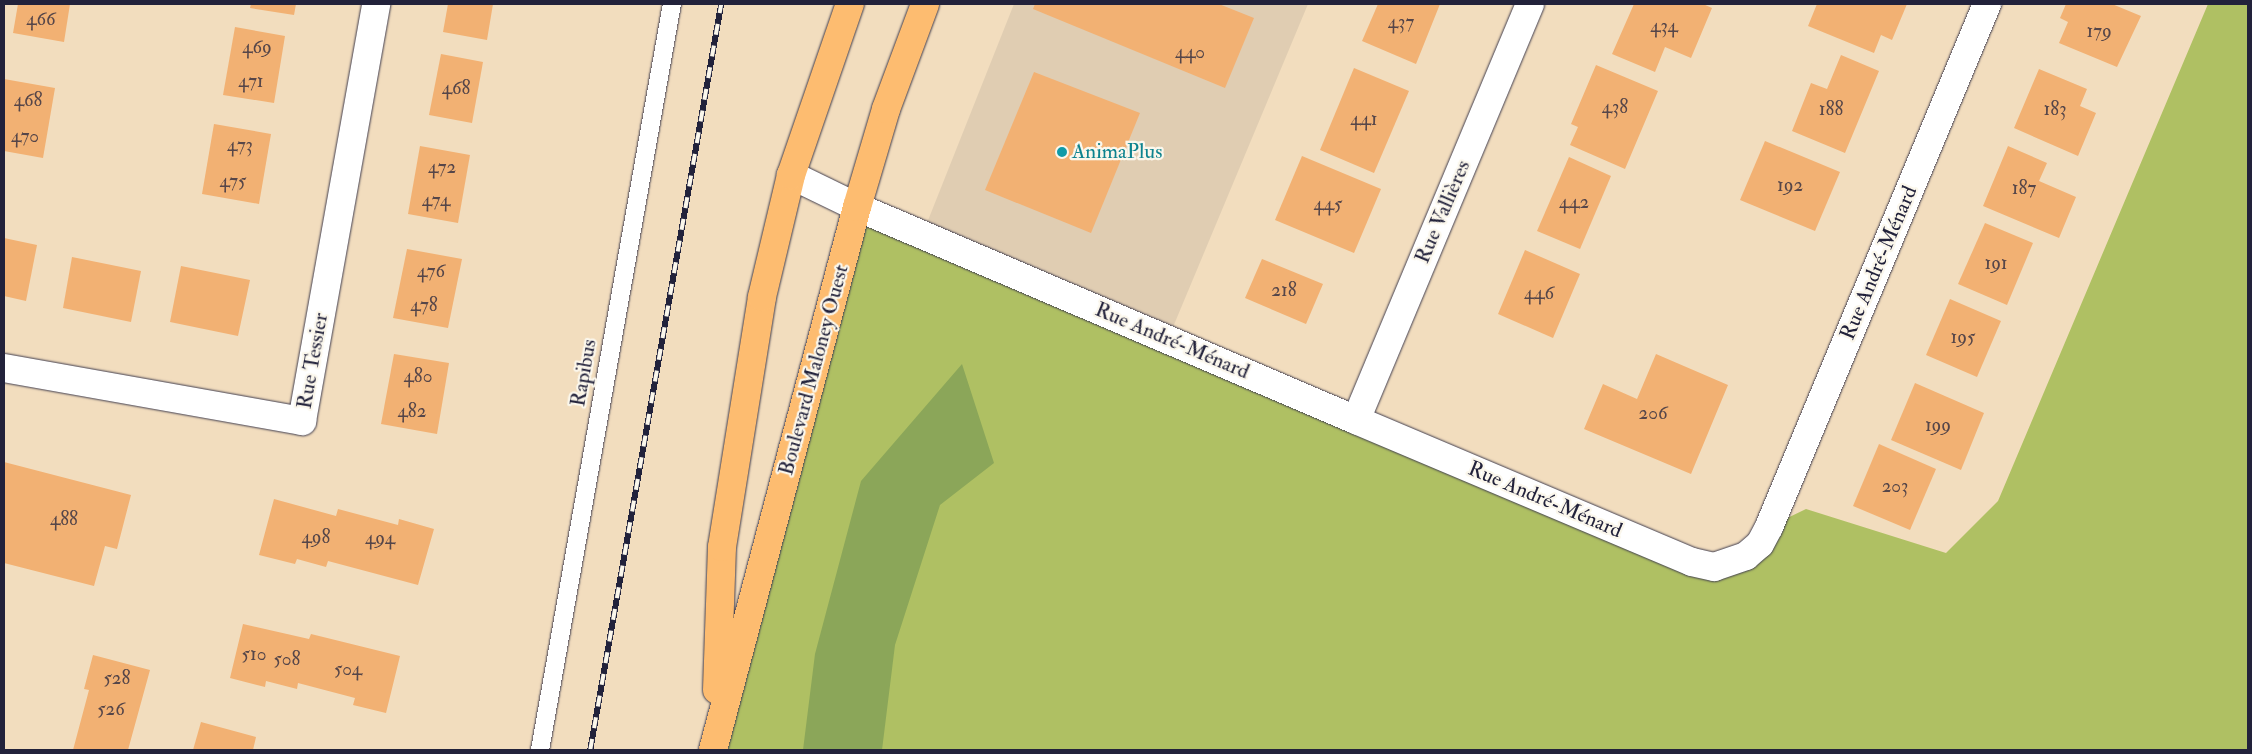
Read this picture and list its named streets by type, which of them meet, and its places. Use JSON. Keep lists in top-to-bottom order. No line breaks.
{"streets":{"main road":["Boulevard Maloney Ouest"],"street":["Rue Vallières","Rue André-Ménard","Rue Tessier"],"lane":["Rapibus"]},"crossings":[["Rue Vallières","Rue André-Ménard"],["Rue André-Ménard","Boulevard Maloney Ouest"]],"places":["AnimaPlus"],"house_numbers":["466","437","434","179","469","440","471","468","468","438","188","183","441","470","473","472","475","192","187","474","442","445","191","476","218","446","478","195","480","482","206","199","203","488","498","494","510","508","504","528","526"]}
